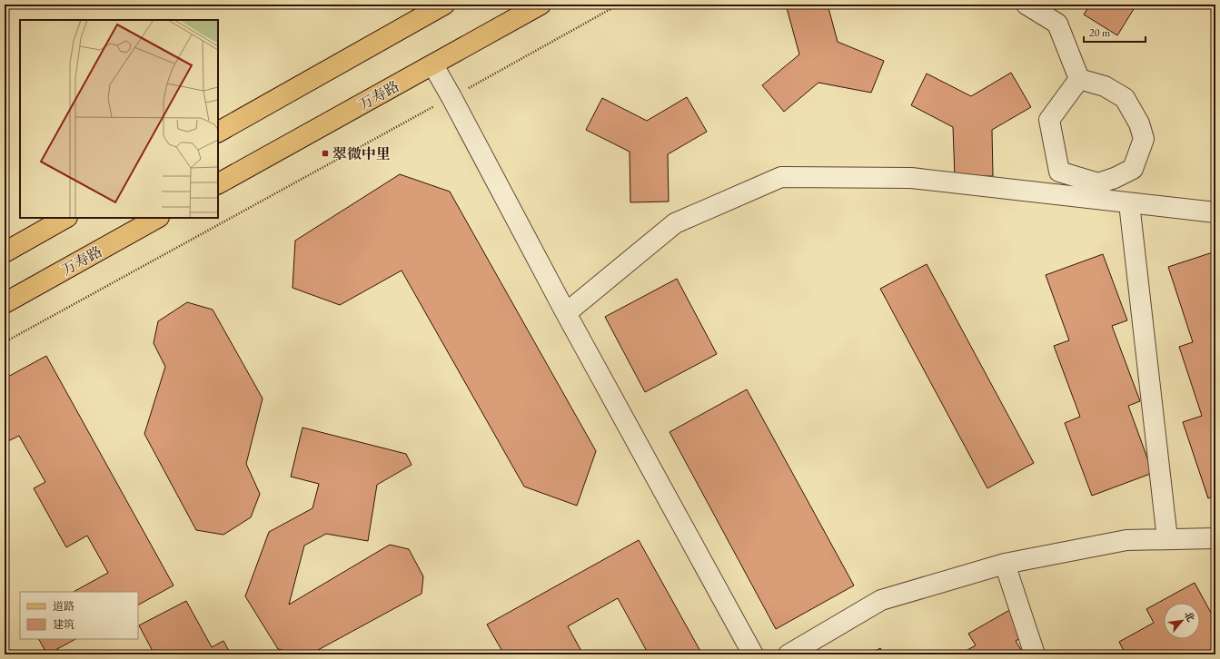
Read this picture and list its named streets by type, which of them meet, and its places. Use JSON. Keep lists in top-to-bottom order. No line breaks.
{"streets":{"main road":["万寿路"]},"places":{"transit":["翠微中里"]},"legend":["道路","建筑"],"scale_bar":"20 m","north":"top right"}
